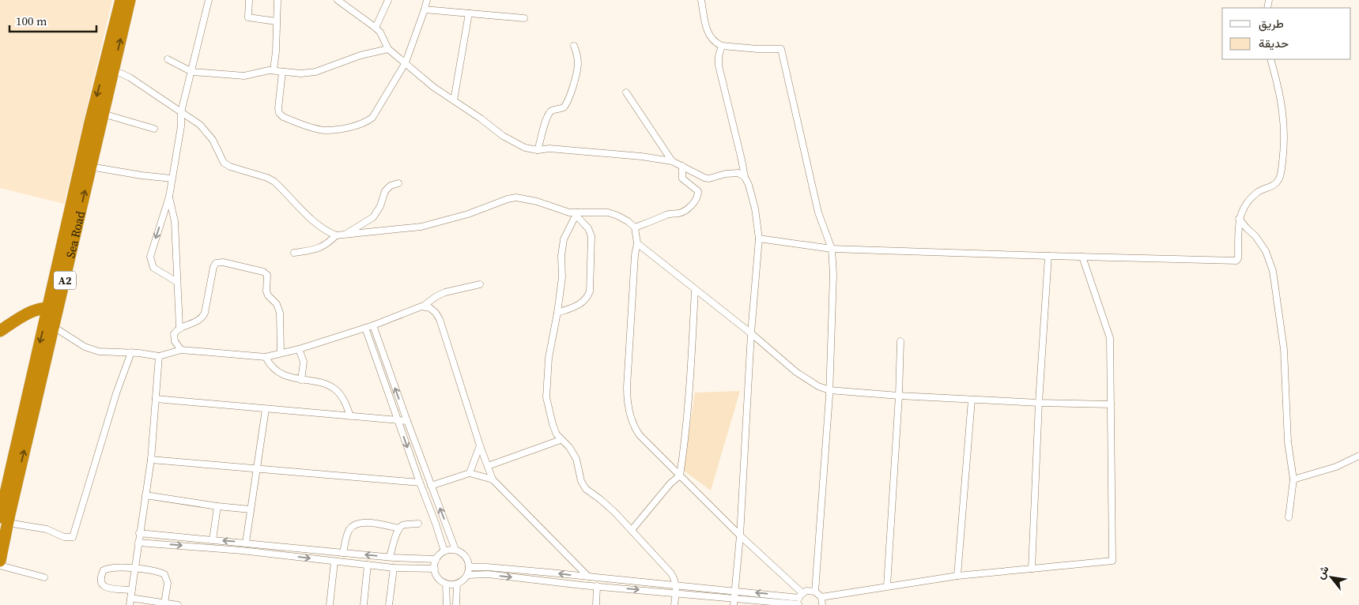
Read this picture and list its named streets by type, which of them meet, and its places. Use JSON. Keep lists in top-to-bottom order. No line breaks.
{"streets":{"highway":["Sea Road","A2"]},"legend":["طريق","حديقة"],"scale_bar":"100 m","north":"top left"}
